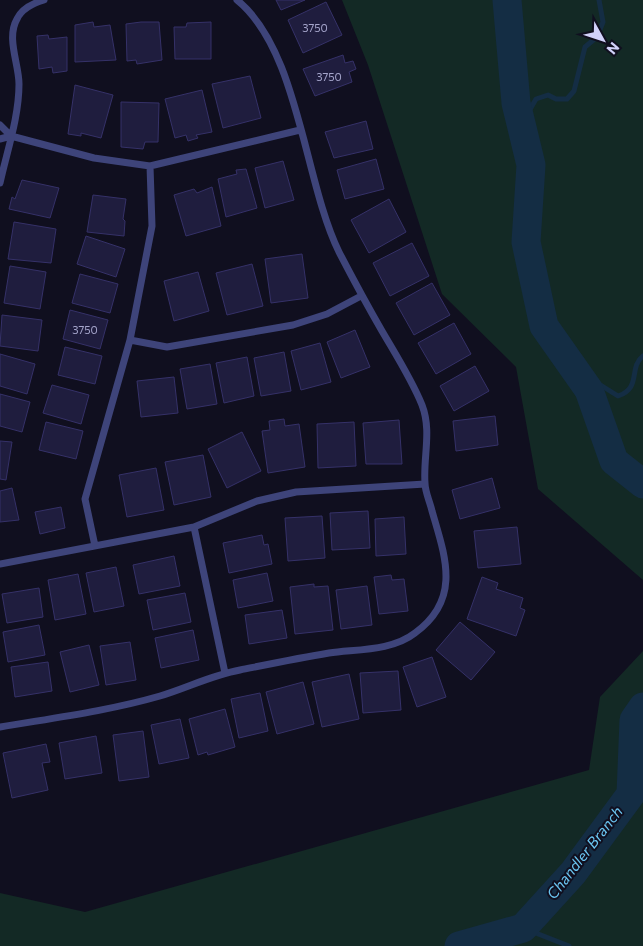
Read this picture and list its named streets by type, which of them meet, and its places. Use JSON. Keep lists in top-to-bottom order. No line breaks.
{"water":["Chandler Branch"],"house_numbers":["3750","3750","3750"],"north":"bottom right"}
